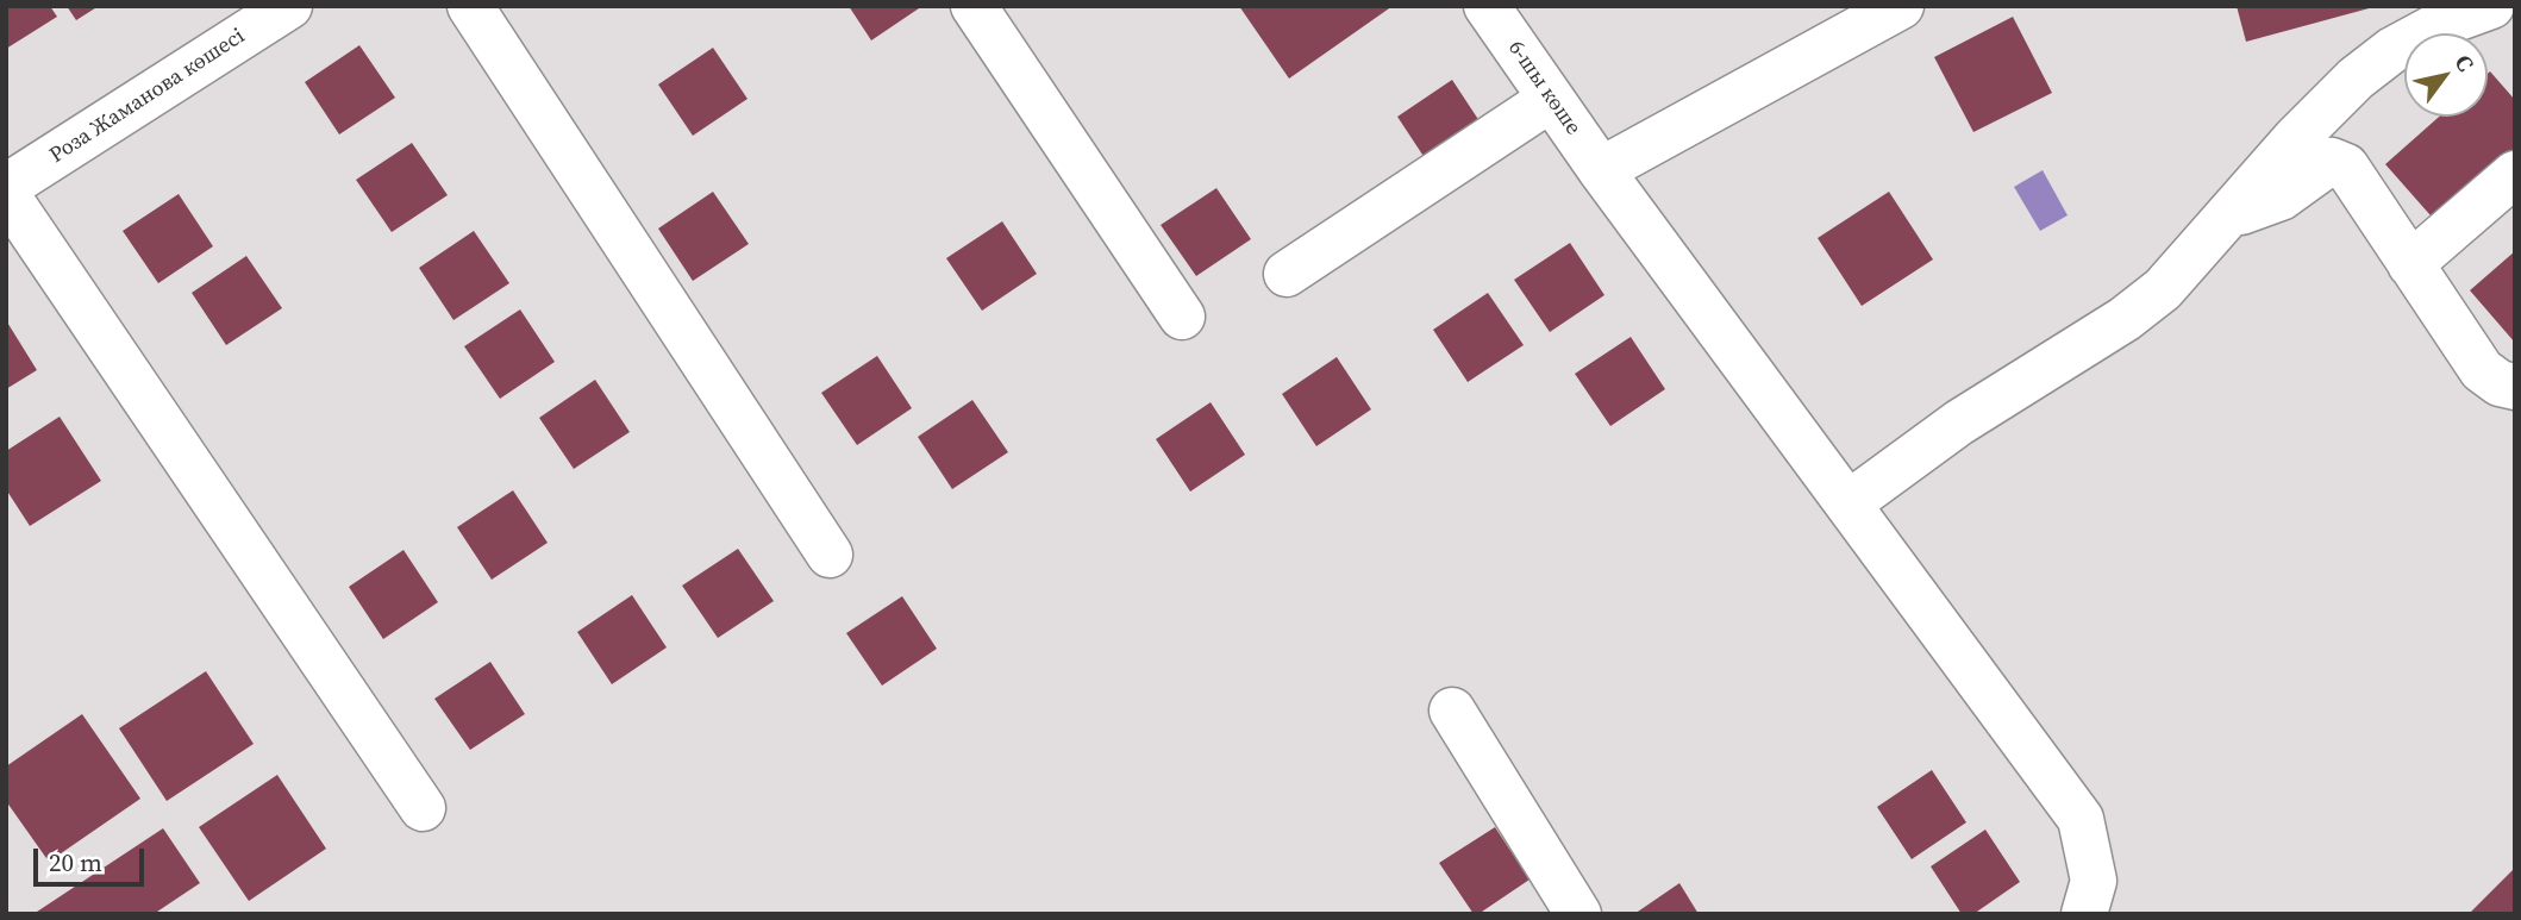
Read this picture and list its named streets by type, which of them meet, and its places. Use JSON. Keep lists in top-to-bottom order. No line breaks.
{"streets":{"street":["6-шы көше","Роза Жаманова көшесі"]},"scale_bar":"20 m","north":"top right"}
